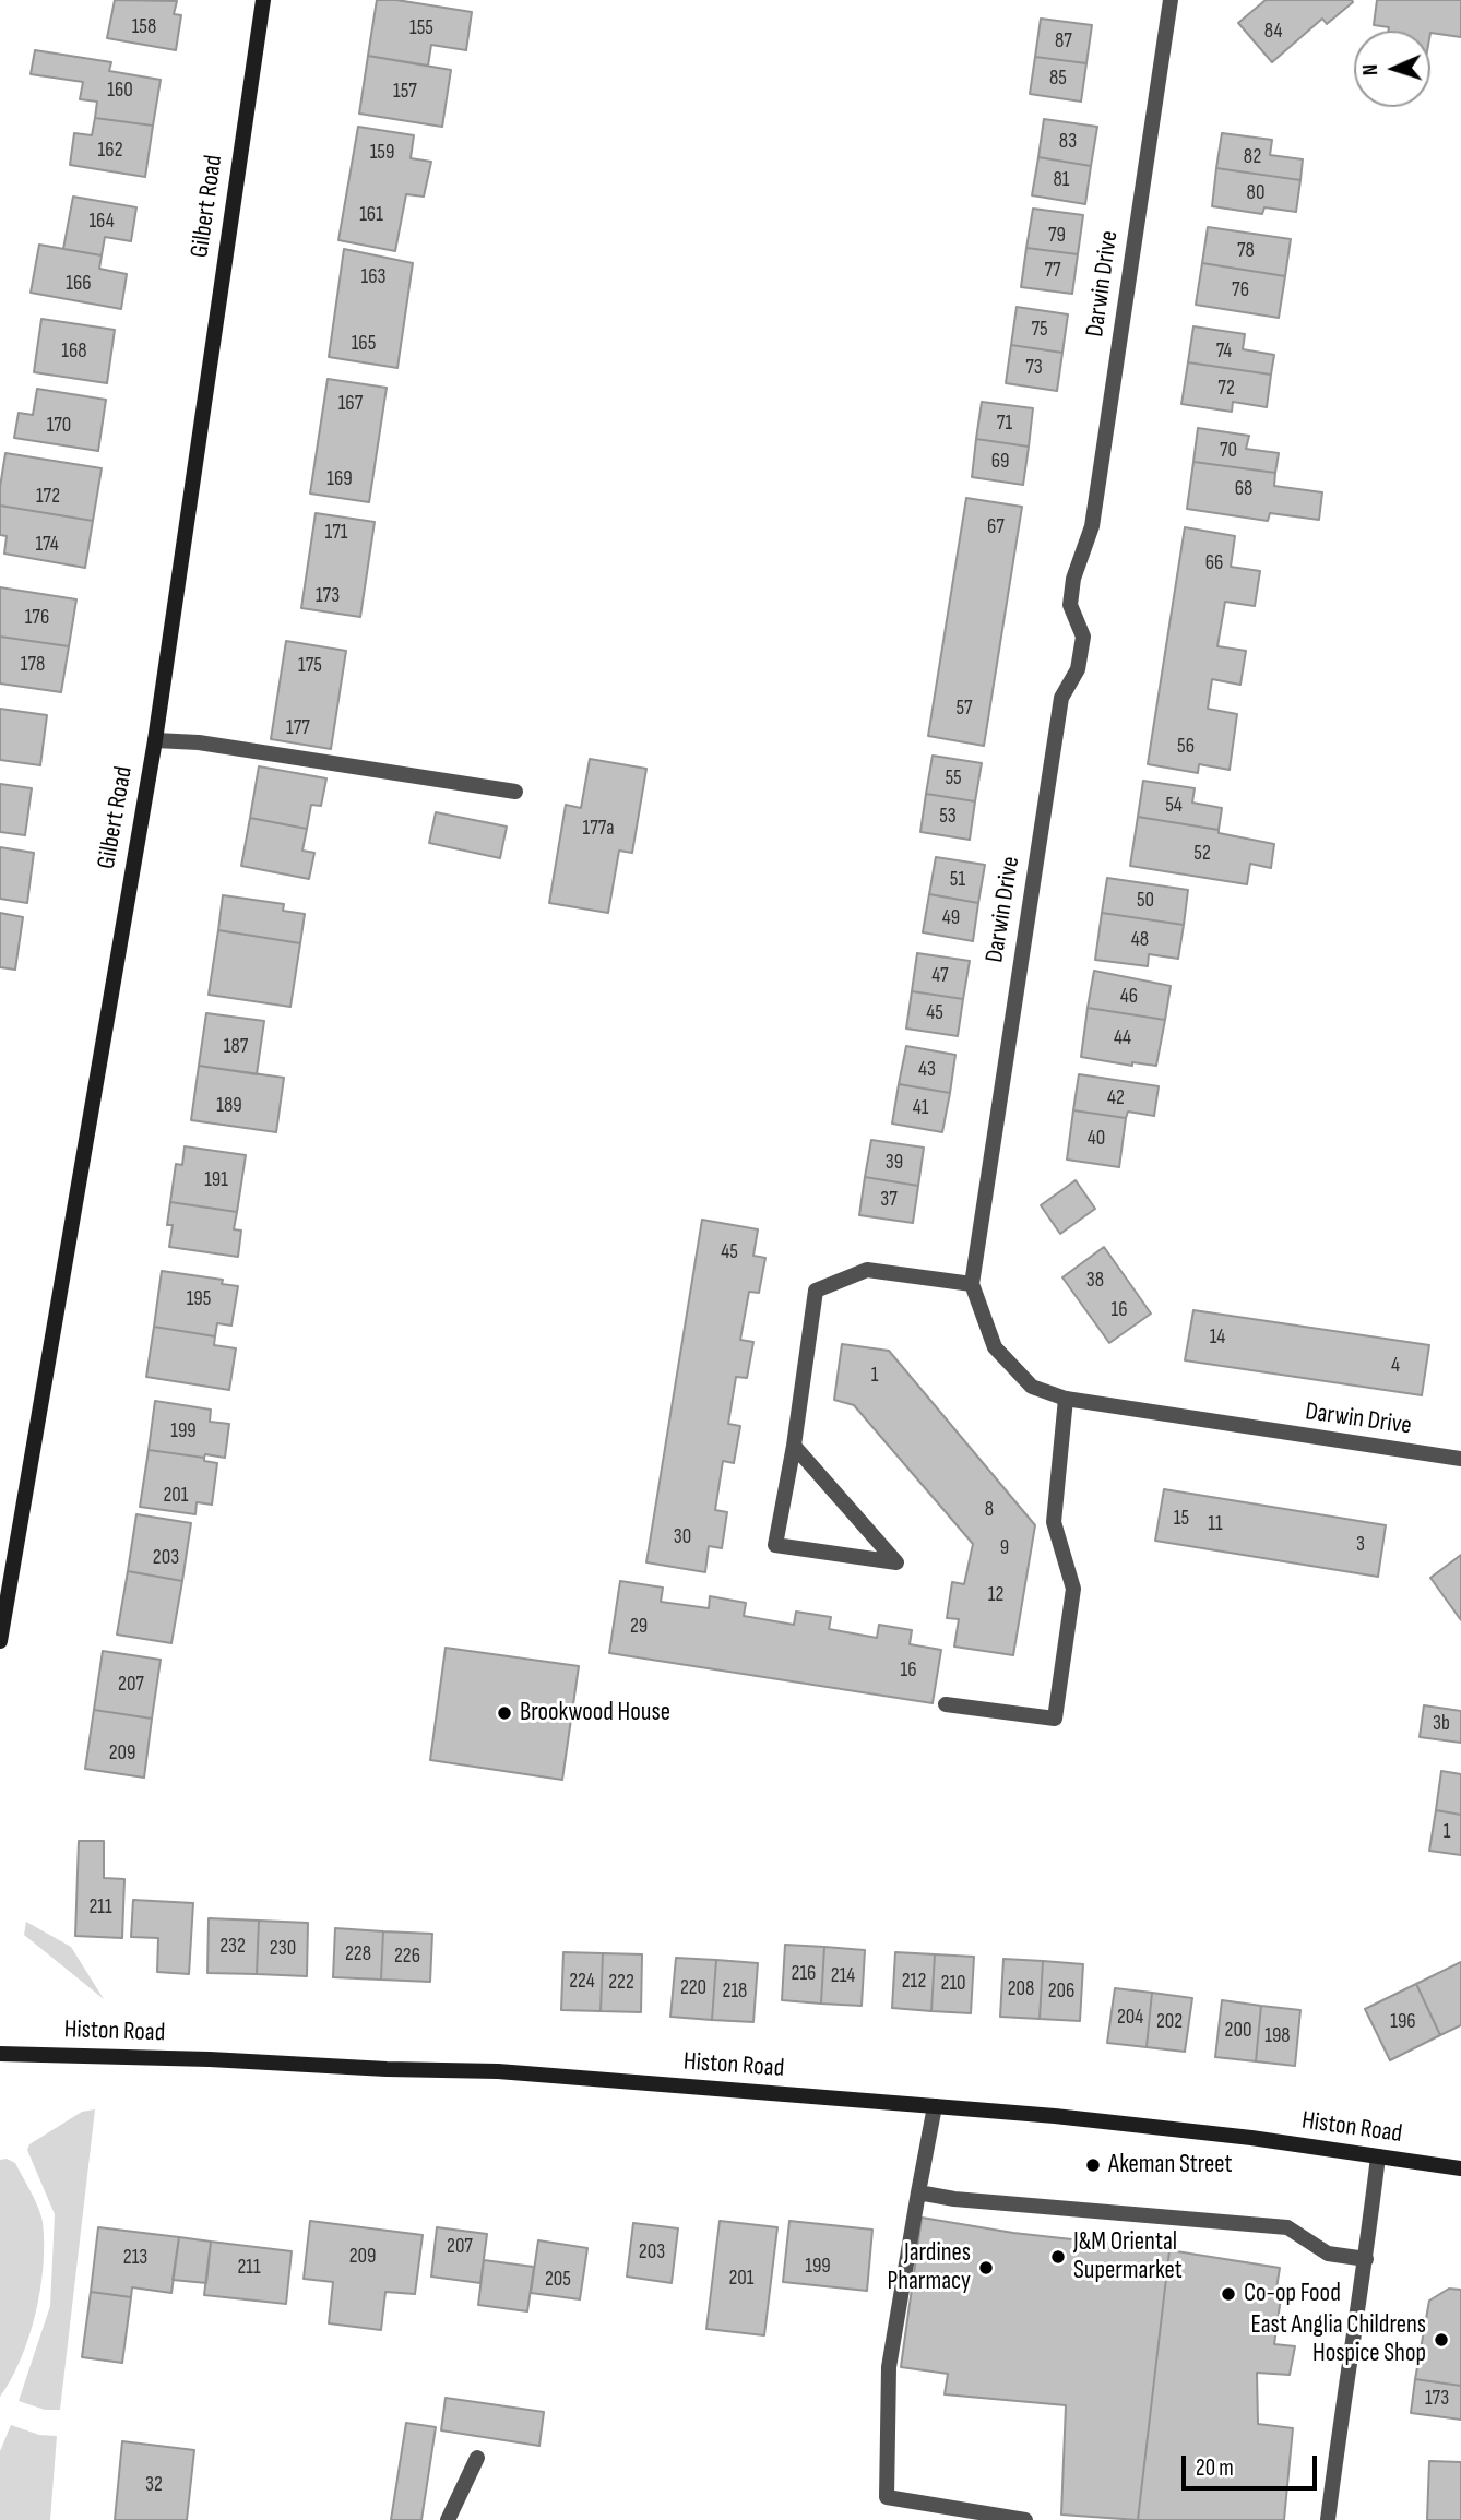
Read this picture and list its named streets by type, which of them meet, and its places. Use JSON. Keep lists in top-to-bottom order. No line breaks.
{"streets":{"street":["Gilbert Road","Darwin Drive","Histon Road"]},"places":["Brookwood House","Akeman Street","J&M Oriental Supermarket","Jardines Pharmacy","Co-op Food","East Anglia Childrens Hospice Shop"],"house_numbers":["158","155","84","87","85","160","157","83","162","159","82","81","80","161","164","79","78","77","163","166","76","75","165","168","74","73","72","167","71","170","70","69","169","68","172","67","171","174","66","173","176","178","175","57","177","56","55","54","53","177a","52","51","50","49","48","47","46","45","44","187","43","42","189","41","40","39","191","37","45","38","195","16","14","4","1","199","201","8","15","11","30","3","9","203","12","29","16","207","3b","209","1","211","232","230","228","226","216","214","224","212","222","210","220","208","218","206","204","202","196","200","198","207","203","209","213","199","211","201","205","173","32"],"scale_bar":"20 m","north":"left"}
